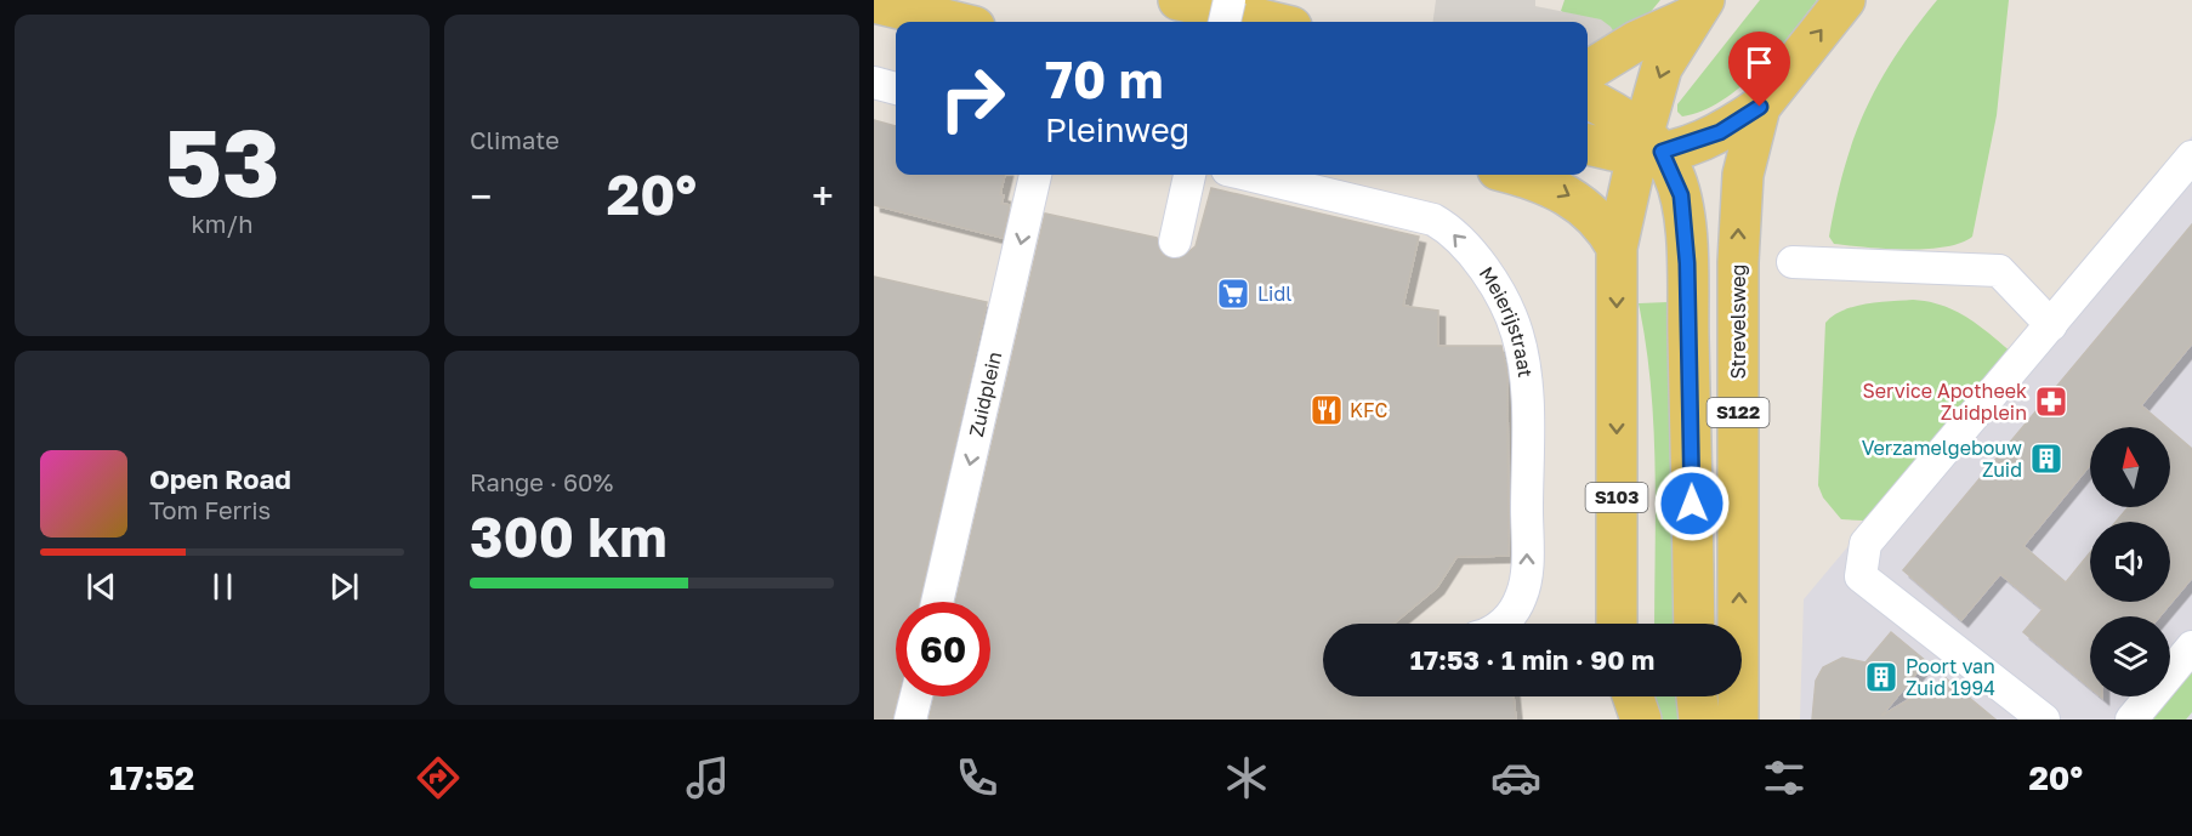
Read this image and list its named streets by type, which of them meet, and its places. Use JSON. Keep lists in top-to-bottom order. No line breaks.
{"streets":{"main road":["Strevelsweg","S122","S103"],"street":["Meierijstraat","Zuidplein"]},"crossings":[["Strevelsweg","S122"]],"one_way":["Meierijstraat","Zuidplein"],"places":{"supermarket":["Lidl"],"pharmacy":["Service Apotheek Zuidplein"],"restaurant":["KFC"],"building":["Verzamelgebouw Zuid","Poort van Zuid 1994"]},"north":"top","page":{"tile":[["53","km/h"],"Climate",["Range · 60%","300 km"]],"turn":["70 m","Pleinweg"],"heat":["−","20°","+"],"song":["Open Road","Tom Ferris"],"limit":"60","trip":"17:53 · 1 min · 90 m","tabs":["17:52","20°"]}}
